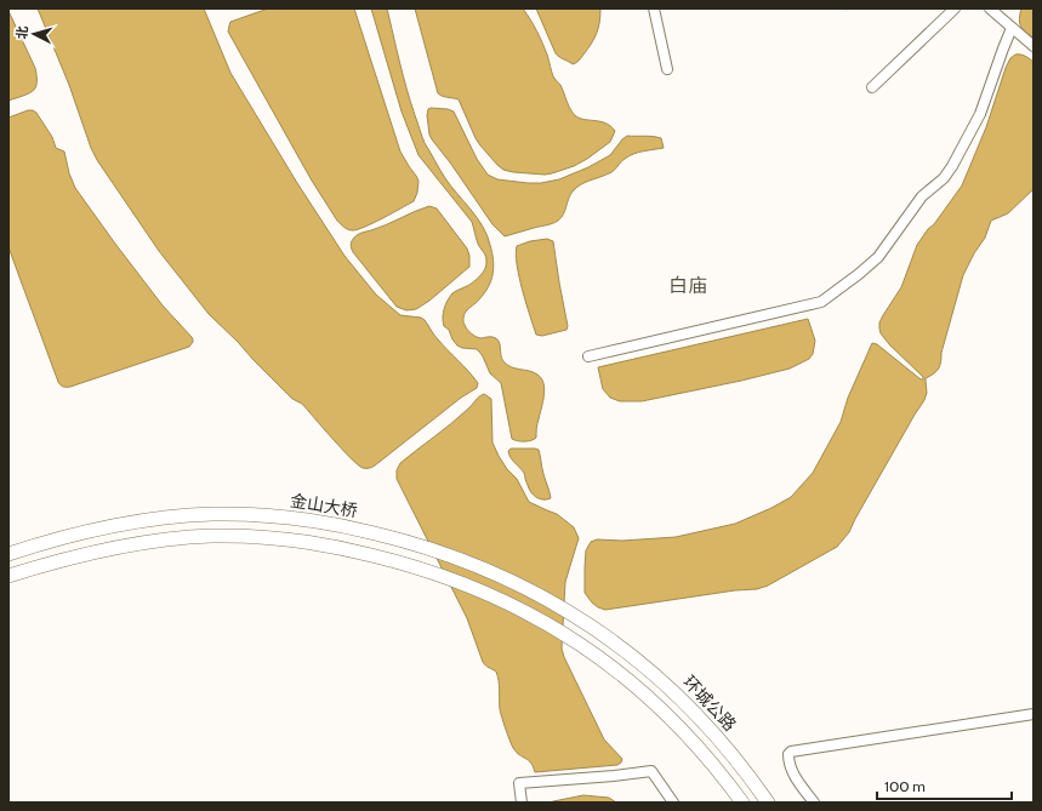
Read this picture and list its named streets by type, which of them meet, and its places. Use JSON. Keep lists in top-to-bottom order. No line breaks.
{"streets":{"highway":["金山大桥","环城公路"]},"crossings":[["金山大桥","环城公路"]],"districts":["白庙"],"scale_bar":"100 m","north":"left"}
